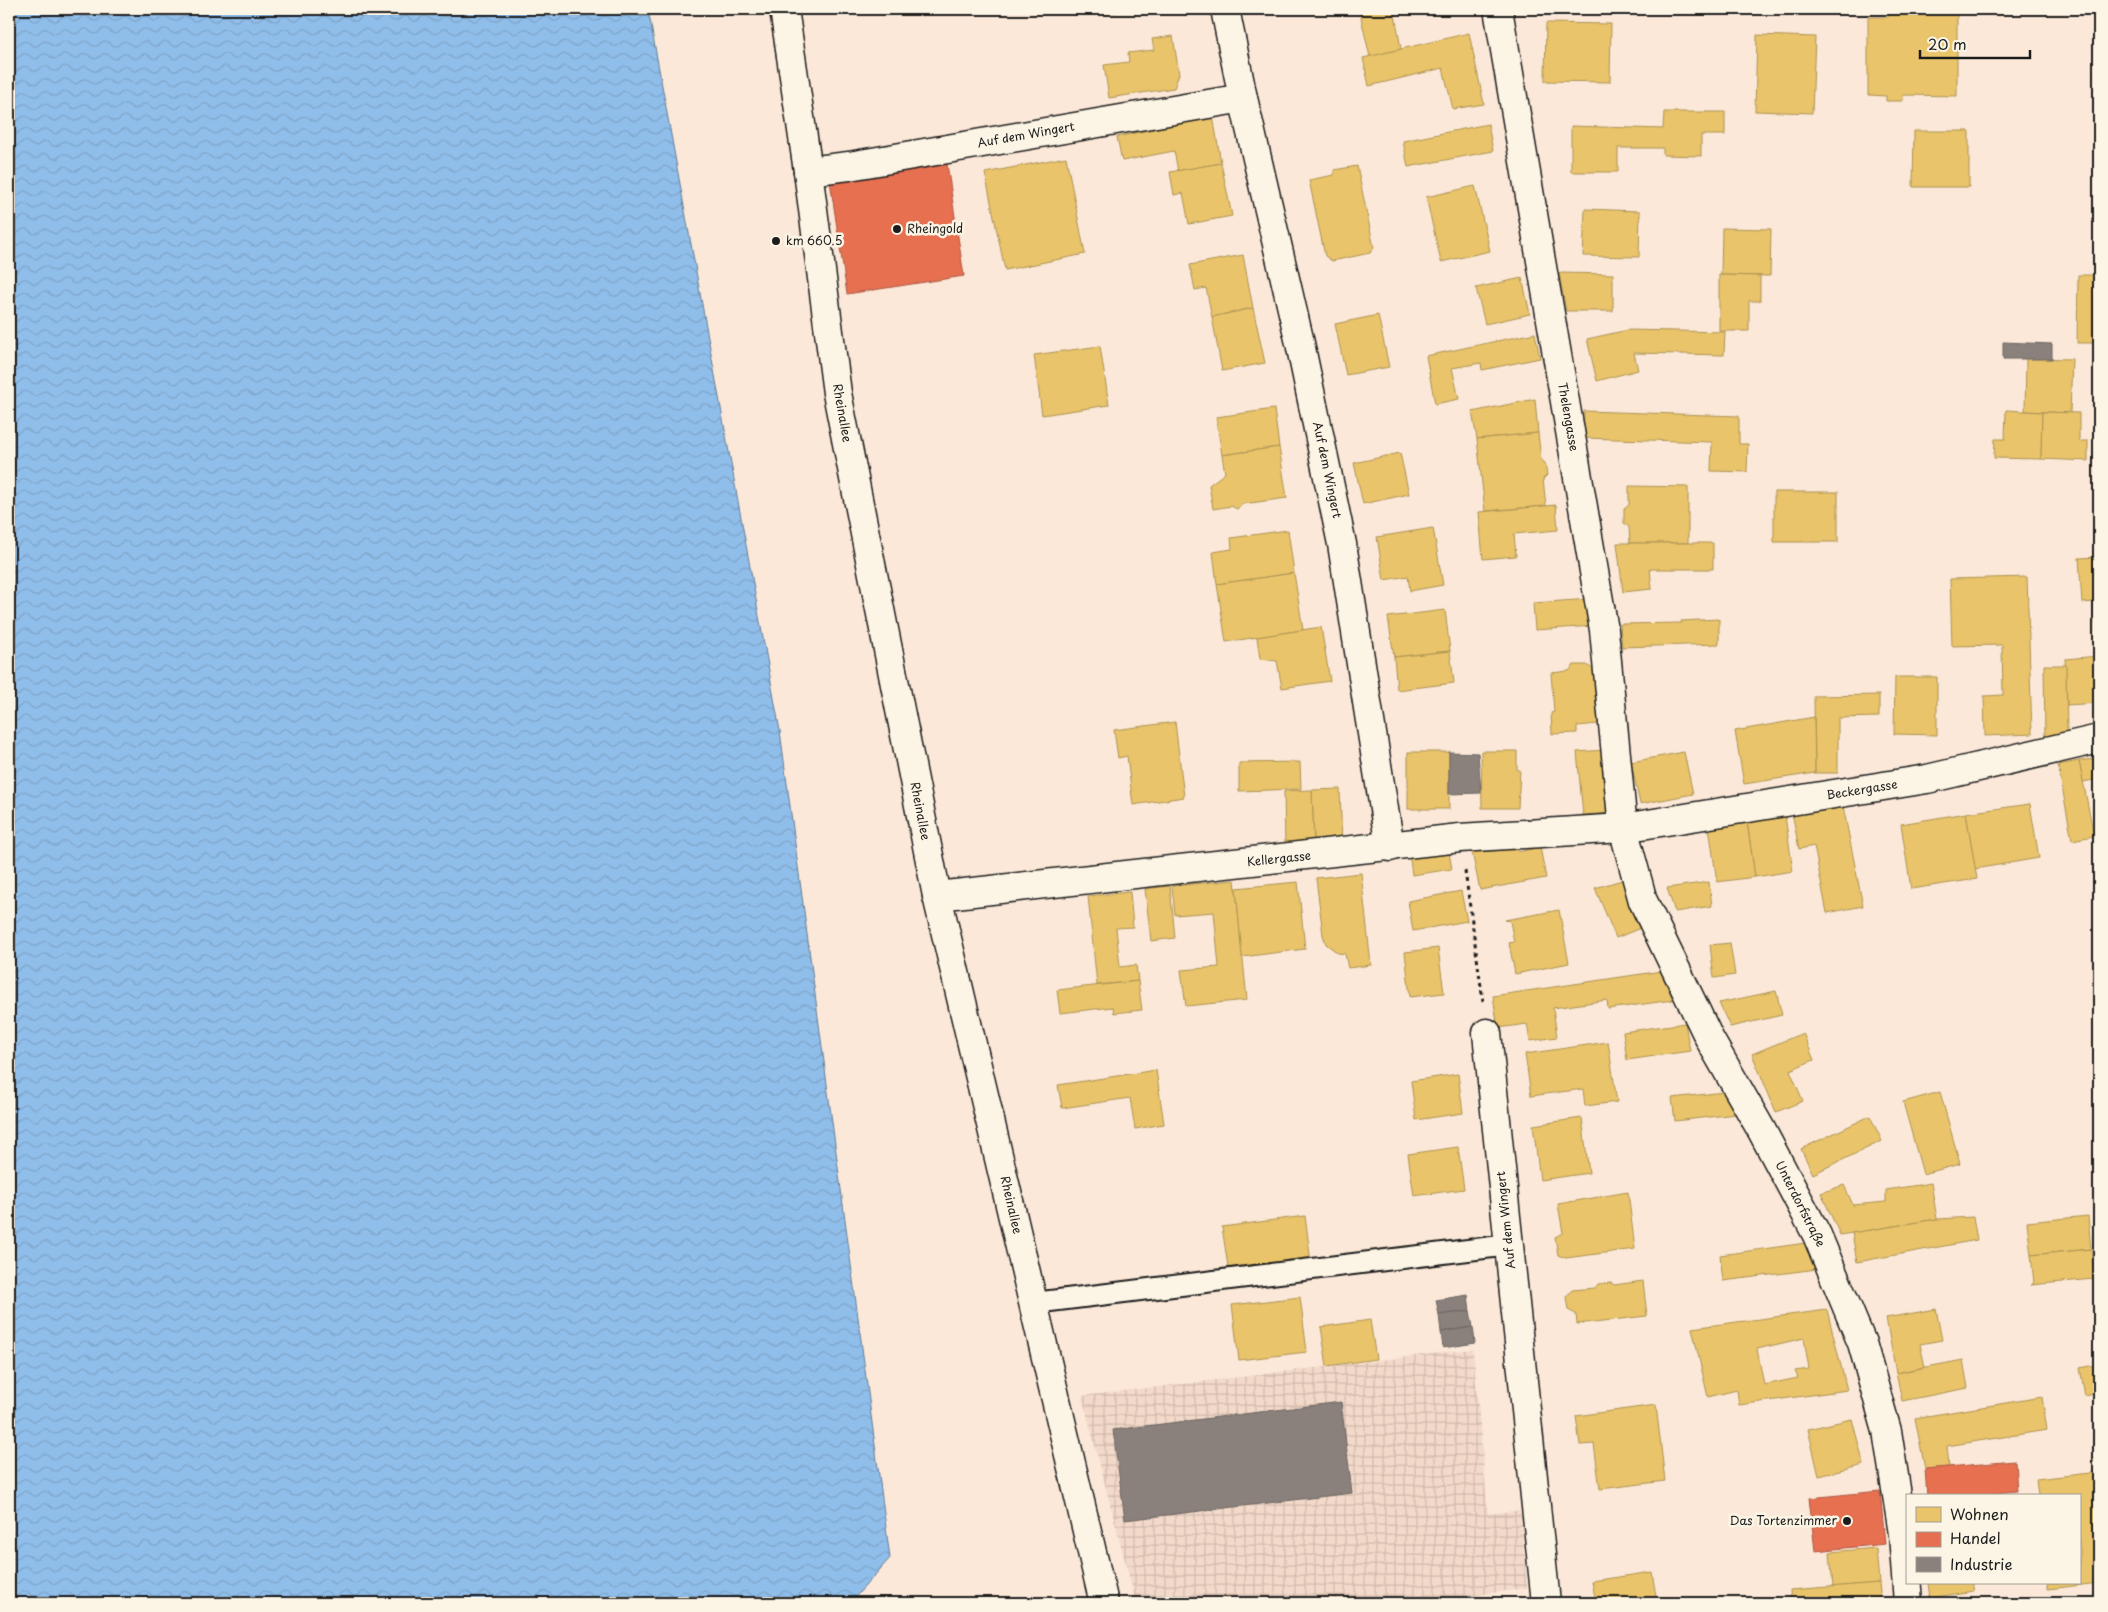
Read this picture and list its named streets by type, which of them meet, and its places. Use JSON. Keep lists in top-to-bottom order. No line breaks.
{"streets":{"street":["Auf dem Wingert","Rheinallee","Thelengasse","Beckergasse","Kellergasse","Unterdorfstraße"]},"crossings":[["Auf dem Wingert","Rheinallee"],["Auf dem Wingert","Kellergasse"],["Rheinallee","Kellergasse"],["Thelengasse","Beckergasse"],["Thelengasse","Kellergasse"],["Thelengasse","Unterdorfstraße"],["Beckergasse","Kellergasse"],["Beckergasse","Unterdorfstraße"],["Kellergasse","Unterdorfstraße"]],"places":["Rheingold","km 660.5","Das Tortenzimmer"],"legend":["Wohnen","Handel","Industrie"],"scale_bar":"20 m"}
